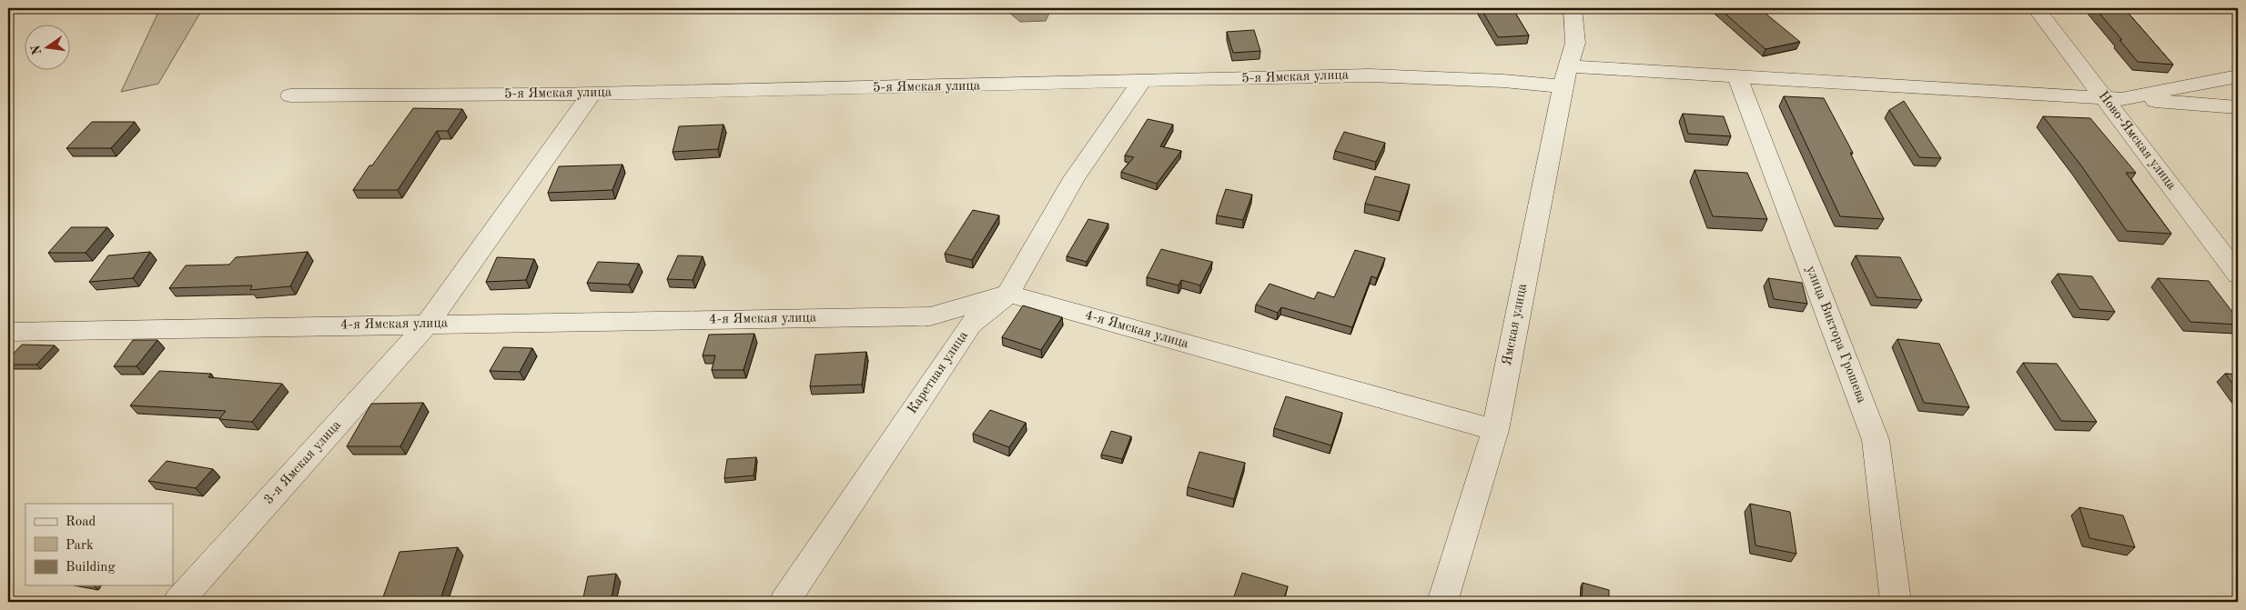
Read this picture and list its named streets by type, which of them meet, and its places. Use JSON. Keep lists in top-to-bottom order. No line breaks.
{"streets":{"street":["5-я Ямская улица","Ново-Ямская улица","4-я Ямская улица","Ямская улица","улица Виктора Грошева","Каретная улица","3-я Ямская улица"]},"crossings":[["5-я Ямская улица","Ново-Ямская улица"],["5-я Ямская улица","Ямская улица"],["5-я Ямская улица","улица Виктора Грошева"],["5-я Ямская улица","Каретная улица"],["5-я Ямская улица","3-я Ямская улица"],["4-я Ямская улица","Ямская улица"],["4-я Ямская улица","Каретная улица"],["4-я Ямская улица","3-я Ямская улица"]],"legend":["Road","Park","Building"],"north":"left"}
